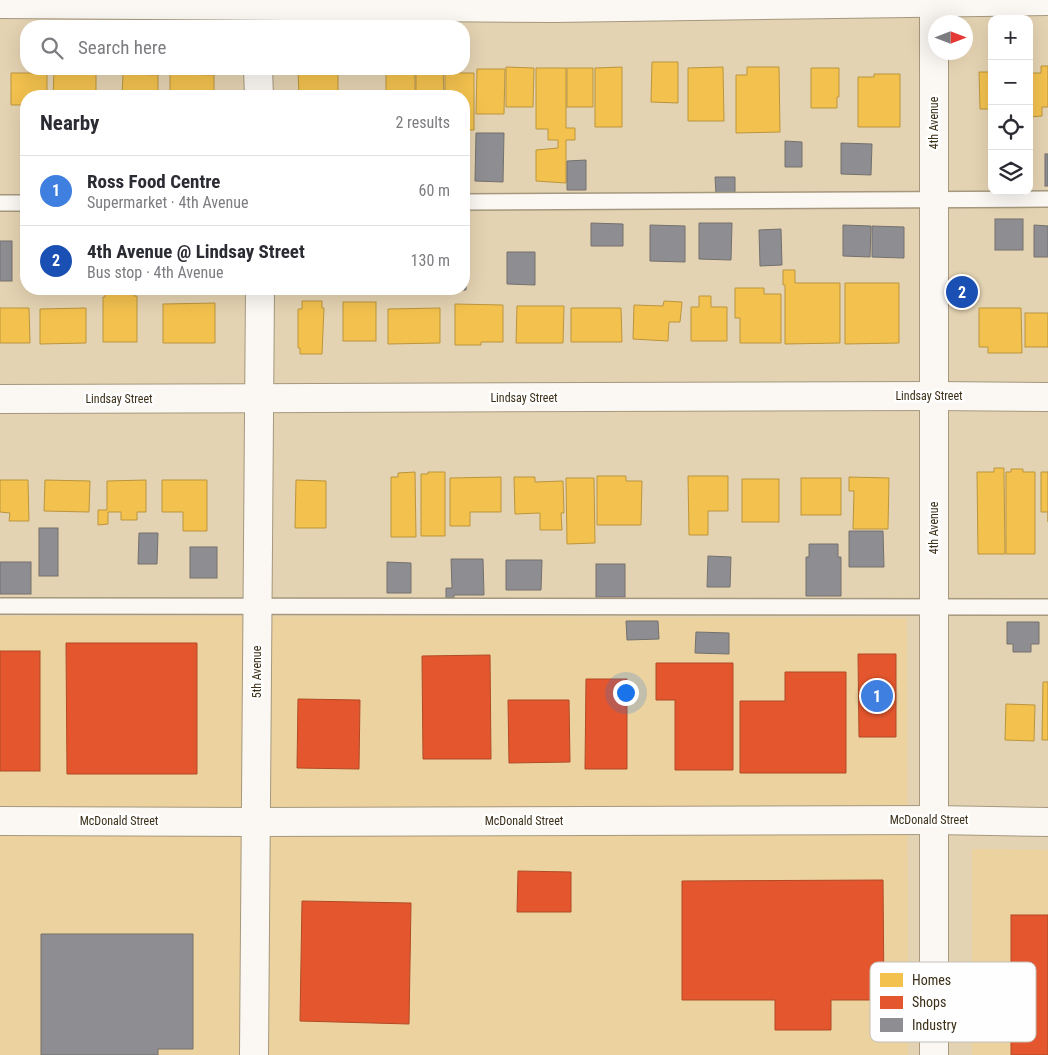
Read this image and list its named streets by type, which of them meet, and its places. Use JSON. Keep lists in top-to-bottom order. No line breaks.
{"streets":{"street":["4th Avenue","Lindsay Street","5th Avenue","McDonald Street"]},"crossings":[["4th Avenue","Lindsay Street"],["4th Avenue","McDonald Street"],["Lindsay Street","5th Avenue"],["5th Avenue","McDonald Street"]],"legend":["Homes","Shops","Industry"],"north":"right","page":{"map_buttons":["+","−"],"search":"Search here","heading":["Nearby","2 results"],"list":[{"mark":"1","name":"Ross Food Centre","note":"Supermarket · 4th Avenue","value":"60 m"},{"mark":"2","name":"4th Avenue @ Lindsay Street","note":"Bus stop · 4th Avenue","value":"130 m"}],"pins":["2","1"]}}
